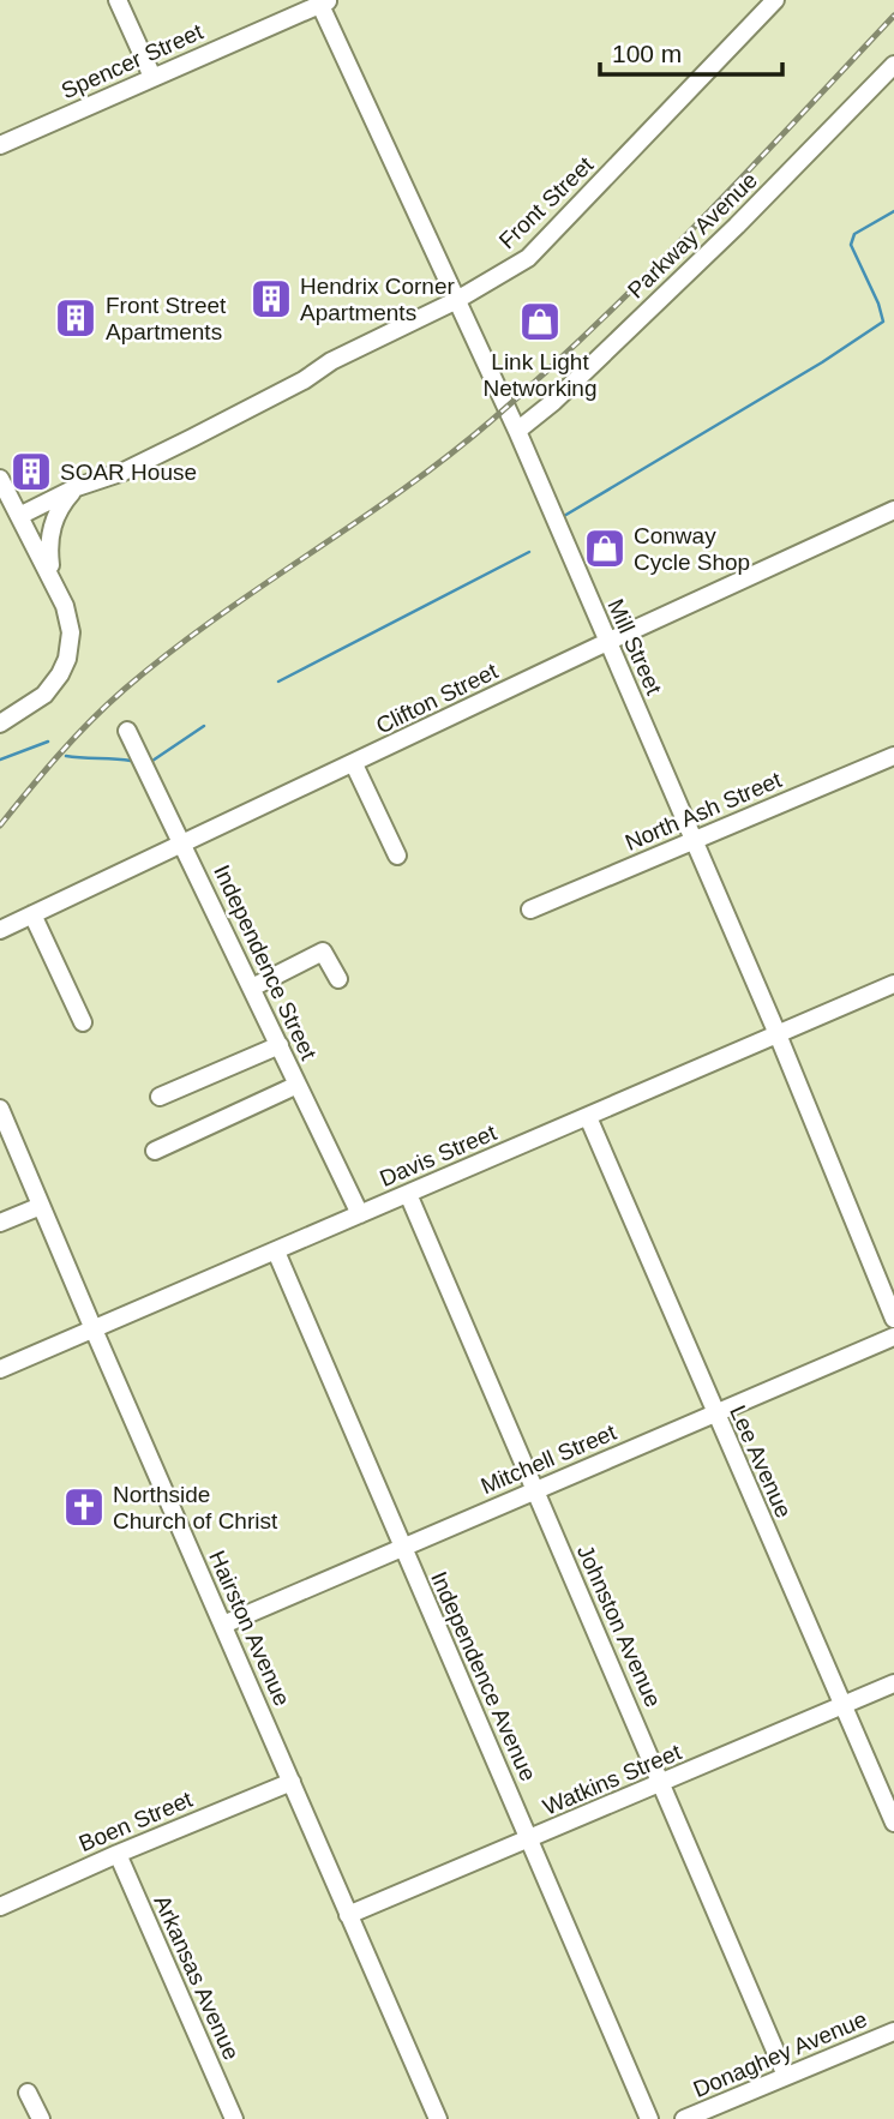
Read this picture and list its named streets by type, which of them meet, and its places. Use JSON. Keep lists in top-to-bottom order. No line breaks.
{"streets":{"street":["Spencer Street","Front Street","Parkway Avenue","Mill Street","Clifton Street","North Ash Street","Independence Street","Davis Street","Mitchell Street","Lee Avenue","Johnston Avenue","Hairston Avenue","Independence Avenue","Watkins Street","Boen Street","Arkansas Avenue","Donaghey Avenue"]},"crossings":[["Spencer Street","Mill Street"],["Front Street","Mill Street"],["Parkway Avenue","Mill Street"],["Mill Street","Clifton Street"],["Mill Street","North Ash Street"],["Mill Street","Davis Street"],["Clifton Street","Independence Street"],["Independence Street","Davis Street"],["Davis Street","Lee Avenue"],["Davis Street","Johnston Avenue"],["Davis Street","Hairston Avenue"],["Davis Street","Independence Avenue"],["Mitchell Street","Lee Avenue"],["Mitchell Street","Johnston Avenue"],["Mitchell Street","Hairston Avenue"],["Mitchell Street","Independence Avenue"],["Lee Avenue","Watkins Street"],["Johnston Avenue","Watkins Street"],["Johnston Avenue","Donaghey Avenue"],["Hairston Avenue","Watkins Street"],["Hairston Avenue","Boen Street"],["Independence Avenue","Watkins Street"],["Boen Street","Arkansas Avenue"]],"places":{"building":["Hendrix Corner Apartments","Front Street Apartments","SOAR House"],"shop":["Link Light Networking","Conway Cycle Shop"],"church":["Northside Church of Christ"]},"scale_bar":"100 m"}
